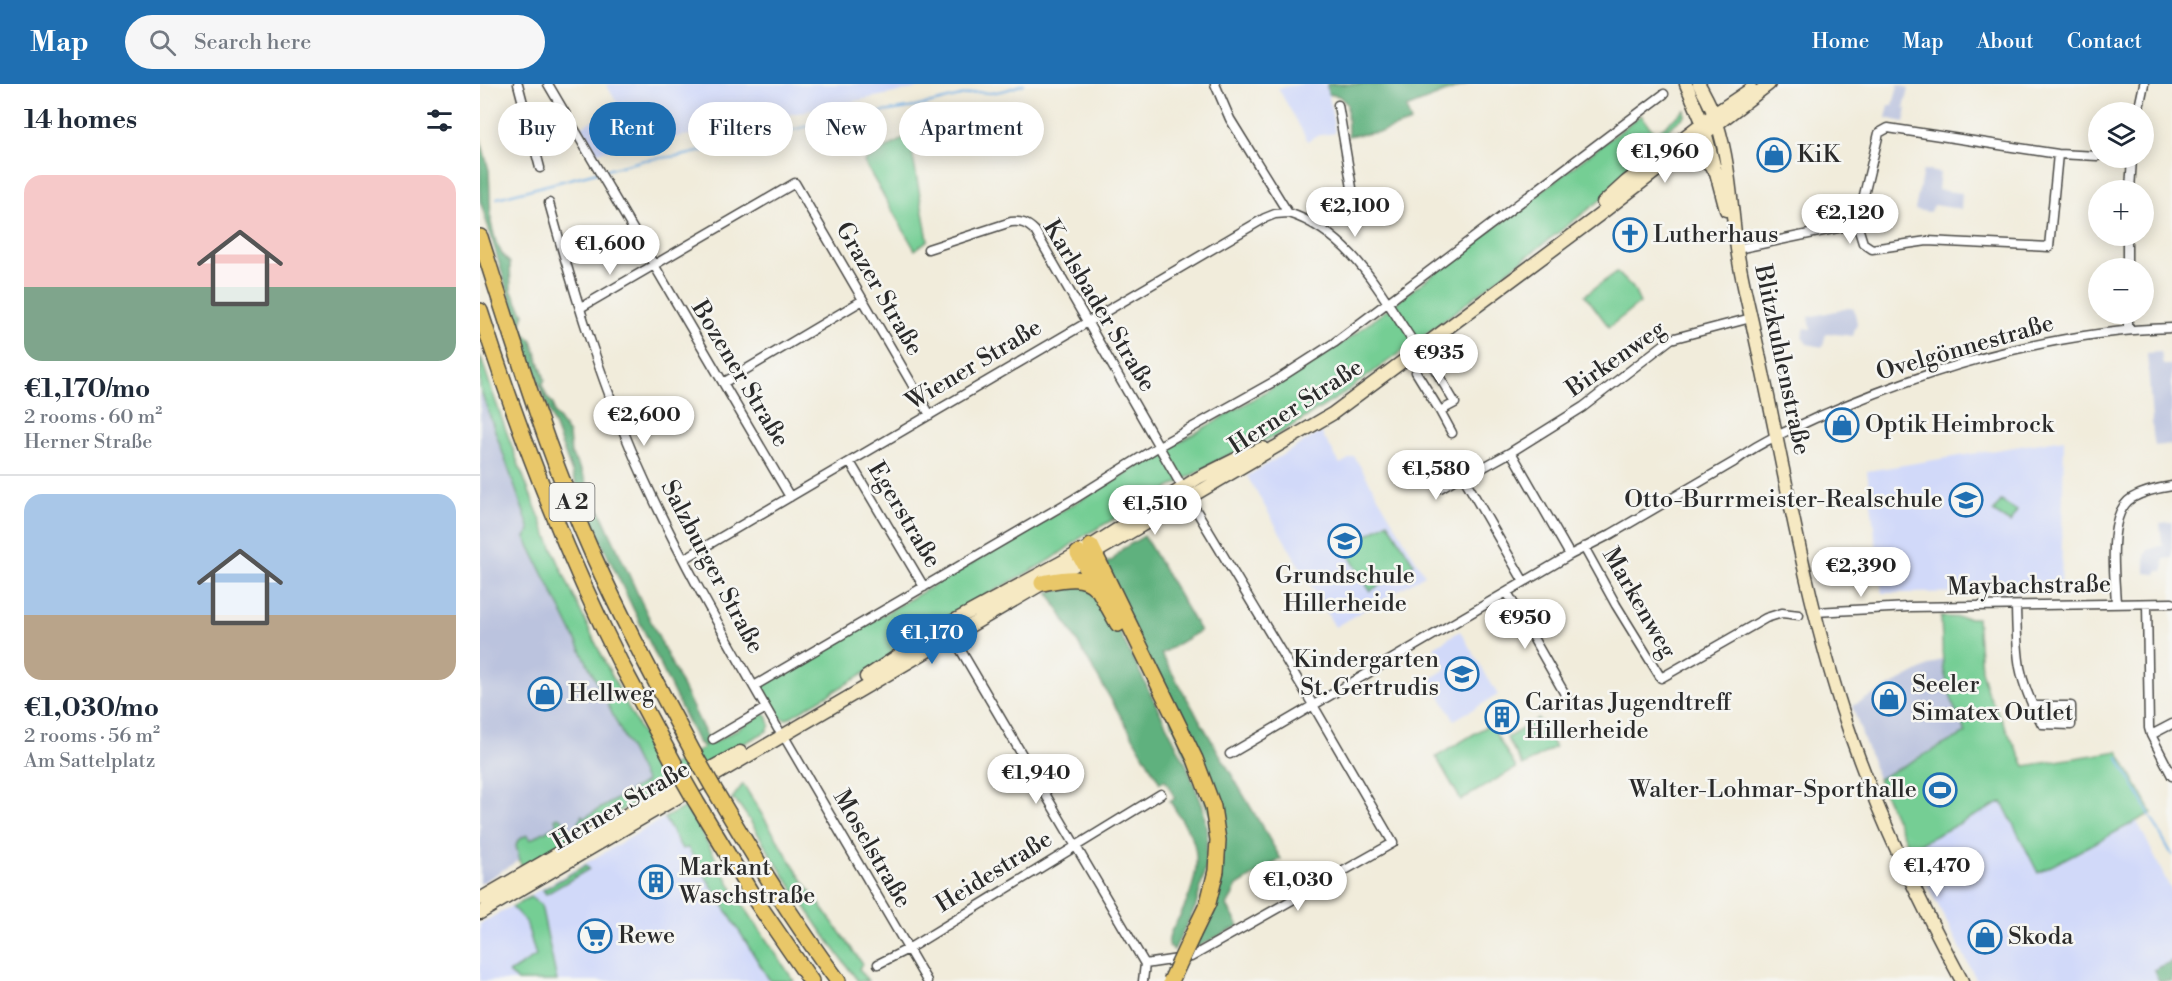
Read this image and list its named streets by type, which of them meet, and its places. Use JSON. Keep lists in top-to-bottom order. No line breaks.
{"streets":{"highway":["A 2"],"main road":["Blitzkuhlenstraße","Herner Straße"],"street":["Grazer Straße","Karlsbader Straße","Ovelgönnestraße","Birkenweg","Wiener Straße","Bozener Straße","Egerstraße","Salzburger Straße","Maybachstraße","Markenweg","Moselstraße","Heidestraße"]},"crossings":[["Grazer Straße","Wiener Straße"],["Grazer Straße","Bozener Straße"],["Karlsbader Straße","Wiener Straße"],["Karlsbader Straße","Herner Straße"],["Ovelgönnestraße","Blitzkuhlenstraße"],["Birkenweg","Blitzkuhlenstraße"],["Blitzkuhlenstraße","Herner Straße"],["Blitzkuhlenstraße","Maybachstraße"],["Wiener Straße","Bozener Straße"],["Wiener Straße","Egerstraße"],["Wiener Straße","Salzburger Straße"],["Herner Straße","Egerstraße"],["Herner Straße","Salzburger Straße"],["Herner Straße","Moselstraße"],["Salzburger Straße","Moselstraße"],["Moselstraße","Heidestraße"]],"places":{"shop":["KiK","Optik Heimbrock","Hellweg","Seeler Simatex Outlet","Skoda"],"church":["Lutherhaus"],"school or university":["Otto-Burrmeister-Realschule","Grundschule Hillerheide","Kindergarten St. Gertrudis"],"building":["Caritas Jugendtreff Hillerheide","Markant Waschstraße"],"sports":["Walter-Lohmar-Sporthalle"],"supermarket":["Rewe"]},"page":{"header":"Map","search":"Search here","nav":["Home","Map","About","Contact"],"heading":"14 homes","map_buttons":["+","−"],"chip":["Buy","Rent","Filters","New","Apartment"],"price":["€1,960","€2,100","€2,120","€1,600","€935","€2,600","€1,580","€1,510","€2,390","€950","€1,170","€1,940","€1,470","€1,030"],"list":[{"name":"€1,170/mo","note":"2 rooms · 60 m² · Herner Straße"},{"name":"€1,030/mo","note":"2 rooms · 56 m² · Am Sattelplatz"}]}}
